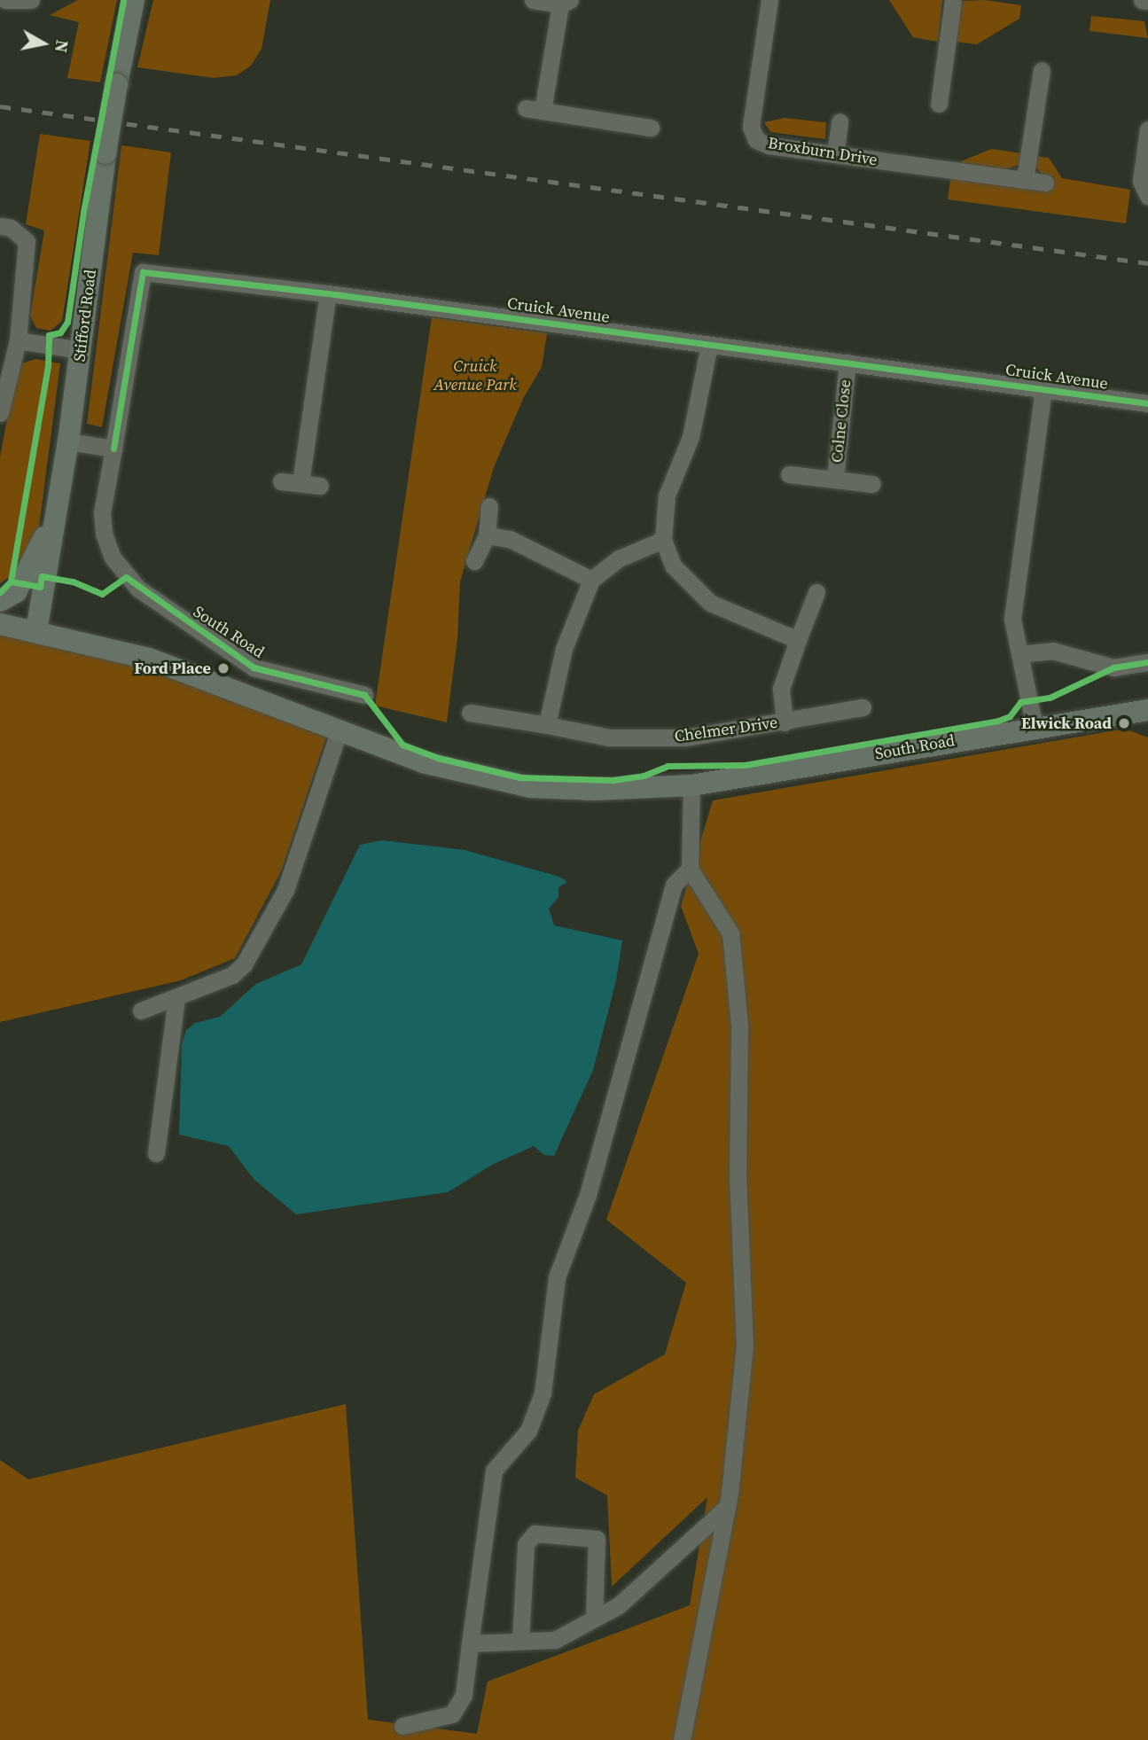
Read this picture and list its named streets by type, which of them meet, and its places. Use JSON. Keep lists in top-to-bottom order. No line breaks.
{"streets":{"main road":["Stifford Road","South Road"],"street":["Broxburn Drive","Cruick Avenue","Colne Close","Chelmer Drive"]},"crossings":[["Cruick Avenue","Colne Close"],["Cruick Avenue","South Road"],["Stifford Road","South Road"]],"parks":["Cruick Avenue Park"],"places":["Ford Place","Elwick Road"],"north":"right"}
